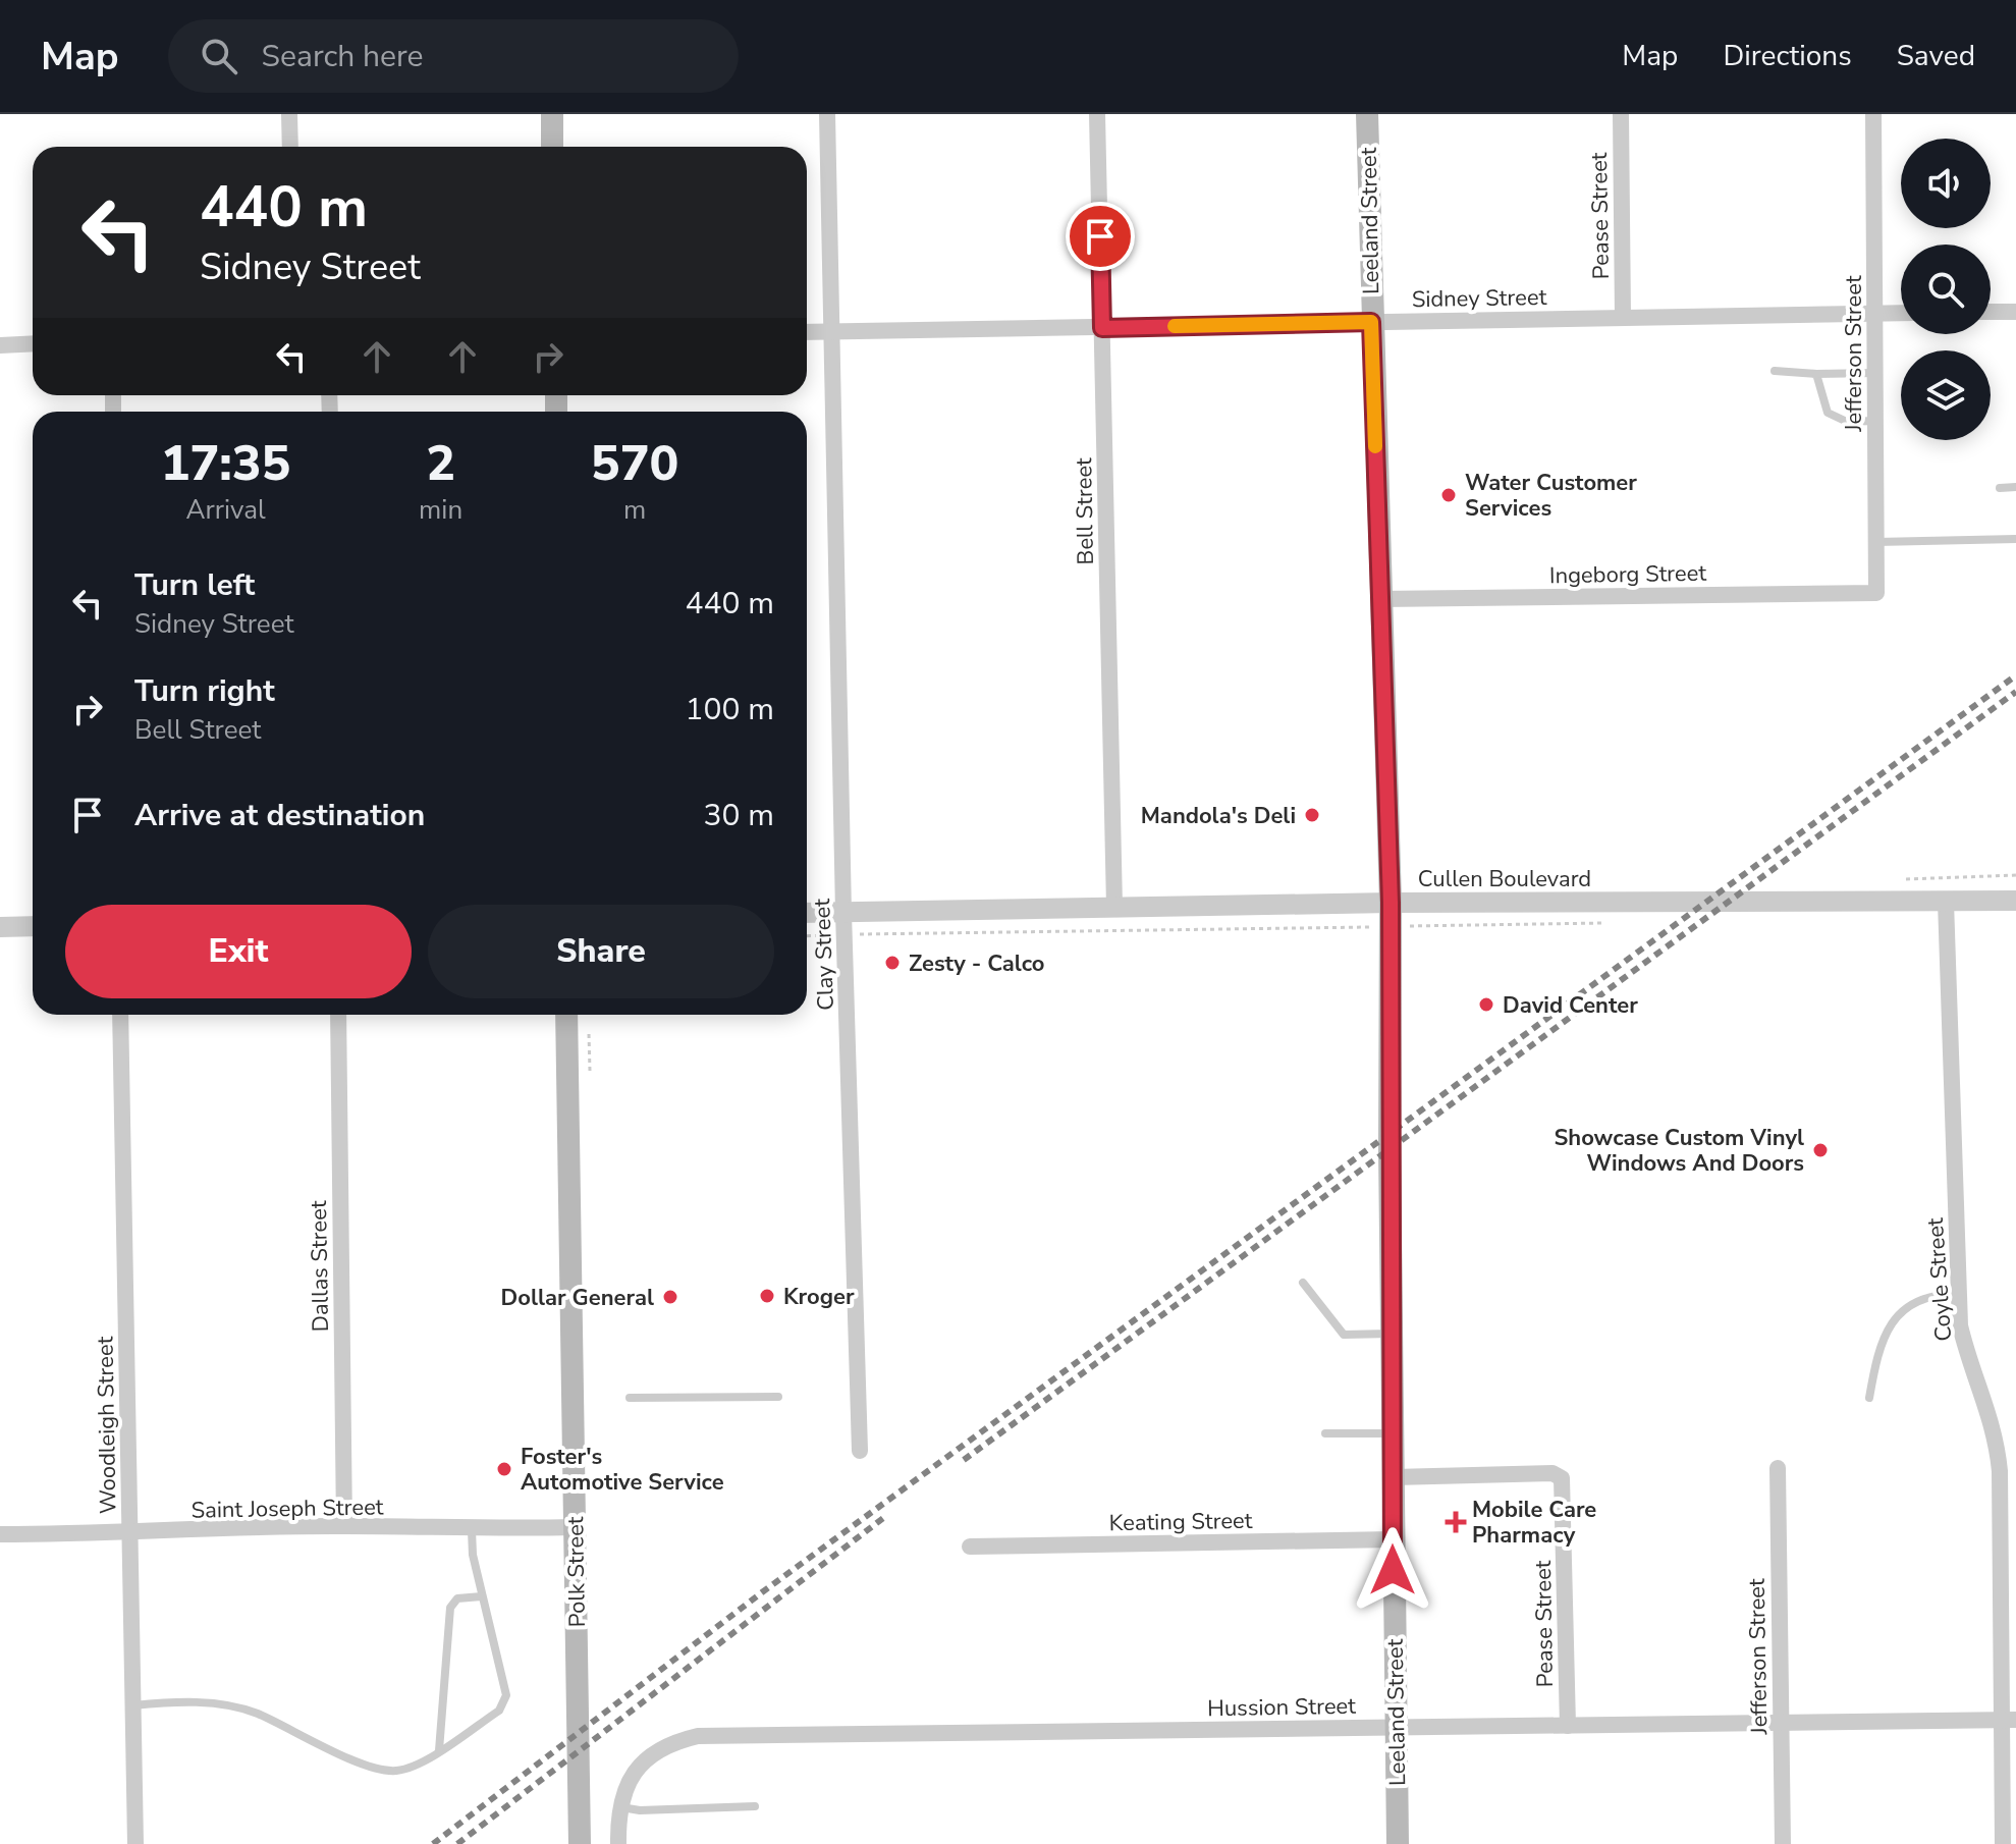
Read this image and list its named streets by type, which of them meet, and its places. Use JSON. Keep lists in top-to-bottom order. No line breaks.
{"streets":{"main road":["Leeland Street","Polk Street"],"street":["Pease Street","Sidney Street","Jefferson Street","Bell Street","Ingeborg Street","Cullen Boulevard","Clay Street","Dallas Street","Coyle Street","Woodleigh Street","Saint Joseph Street","Keating Street","Hussion Street"]},"crossings":[["Pease Street","Leeland Street"],["Pease Street","Sidney Street"],["Pease Street","Hussion Street"],["Leeland Street","Sidney Street"],["Leeland Street","Ingeborg Street"],["Leeland Street","Cullen Boulevard"],["Leeland Street","Keating Street"],["Leeland Street","Hussion Street"],["Sidney Street","Jefferson Street"],["Sidney Street","Bell Street"],["Sidney Street","Clay Street"],["Jefferson Street","Ingeborg Street"],["Jefferson Street","Hussion Street"],["Bell Street","Cullen Boulevard"],["Cullen Boulevard","Clay Street"],["Cullen Boulevard","Coyle Street"],["Dallas Street","Saint Joseph Street"],["Coyle Street","Hussion Street"],["Woodleigh Street","Saint Joseph Street"],["Saint Joseph Street","Polk Street"]],"places":{"other":["Water Customer Services","Mandola's Deli","Zesty - Calco","David Center","Showcase Custom Vinyl Windows And Doors","Kroger","Dollar General","Foster's Automotive Service"],"health":["Mobile Care Pharmacy"]},"page":{"header":"Map","search":"Search here","nav":["Map","Directions","Saved"],"turn":["440 m","Sidney Street"],"eta":["17:35","Arrival","2","min","570","m"],"list":[{"name":"Turn left","note":"Sidney Street","value":"440 m"},{"name":"Turn right","note":"Bell Street","value":"100 m"},{"name":"Arrive at destination","value":"30 m"}],"buttons":["Exit","Share"]}}
